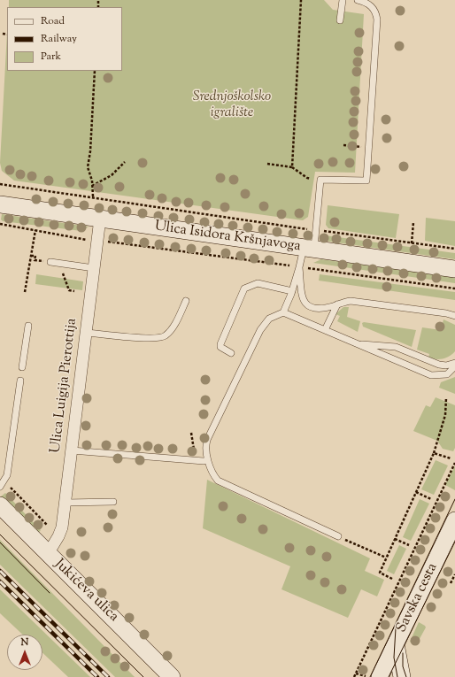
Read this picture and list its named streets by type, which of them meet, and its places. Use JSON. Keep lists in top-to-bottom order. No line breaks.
{"streets":{"main road":["Ulica Isidora Kršnjavoga","Jukićeva ulica","Savska cesta"],"street":["Ulica Luigija Pierottija"]},"crossings":[["Ulica Isidora Kršnjavoga","Ulica Luigija Pierottija"],["Ulica Luigija Pierottija","Jukićeva ulica"]],"parks":["Srednjoškolsko igralište"],"legend":["Road","Railway","Park"],"north":"top"}
